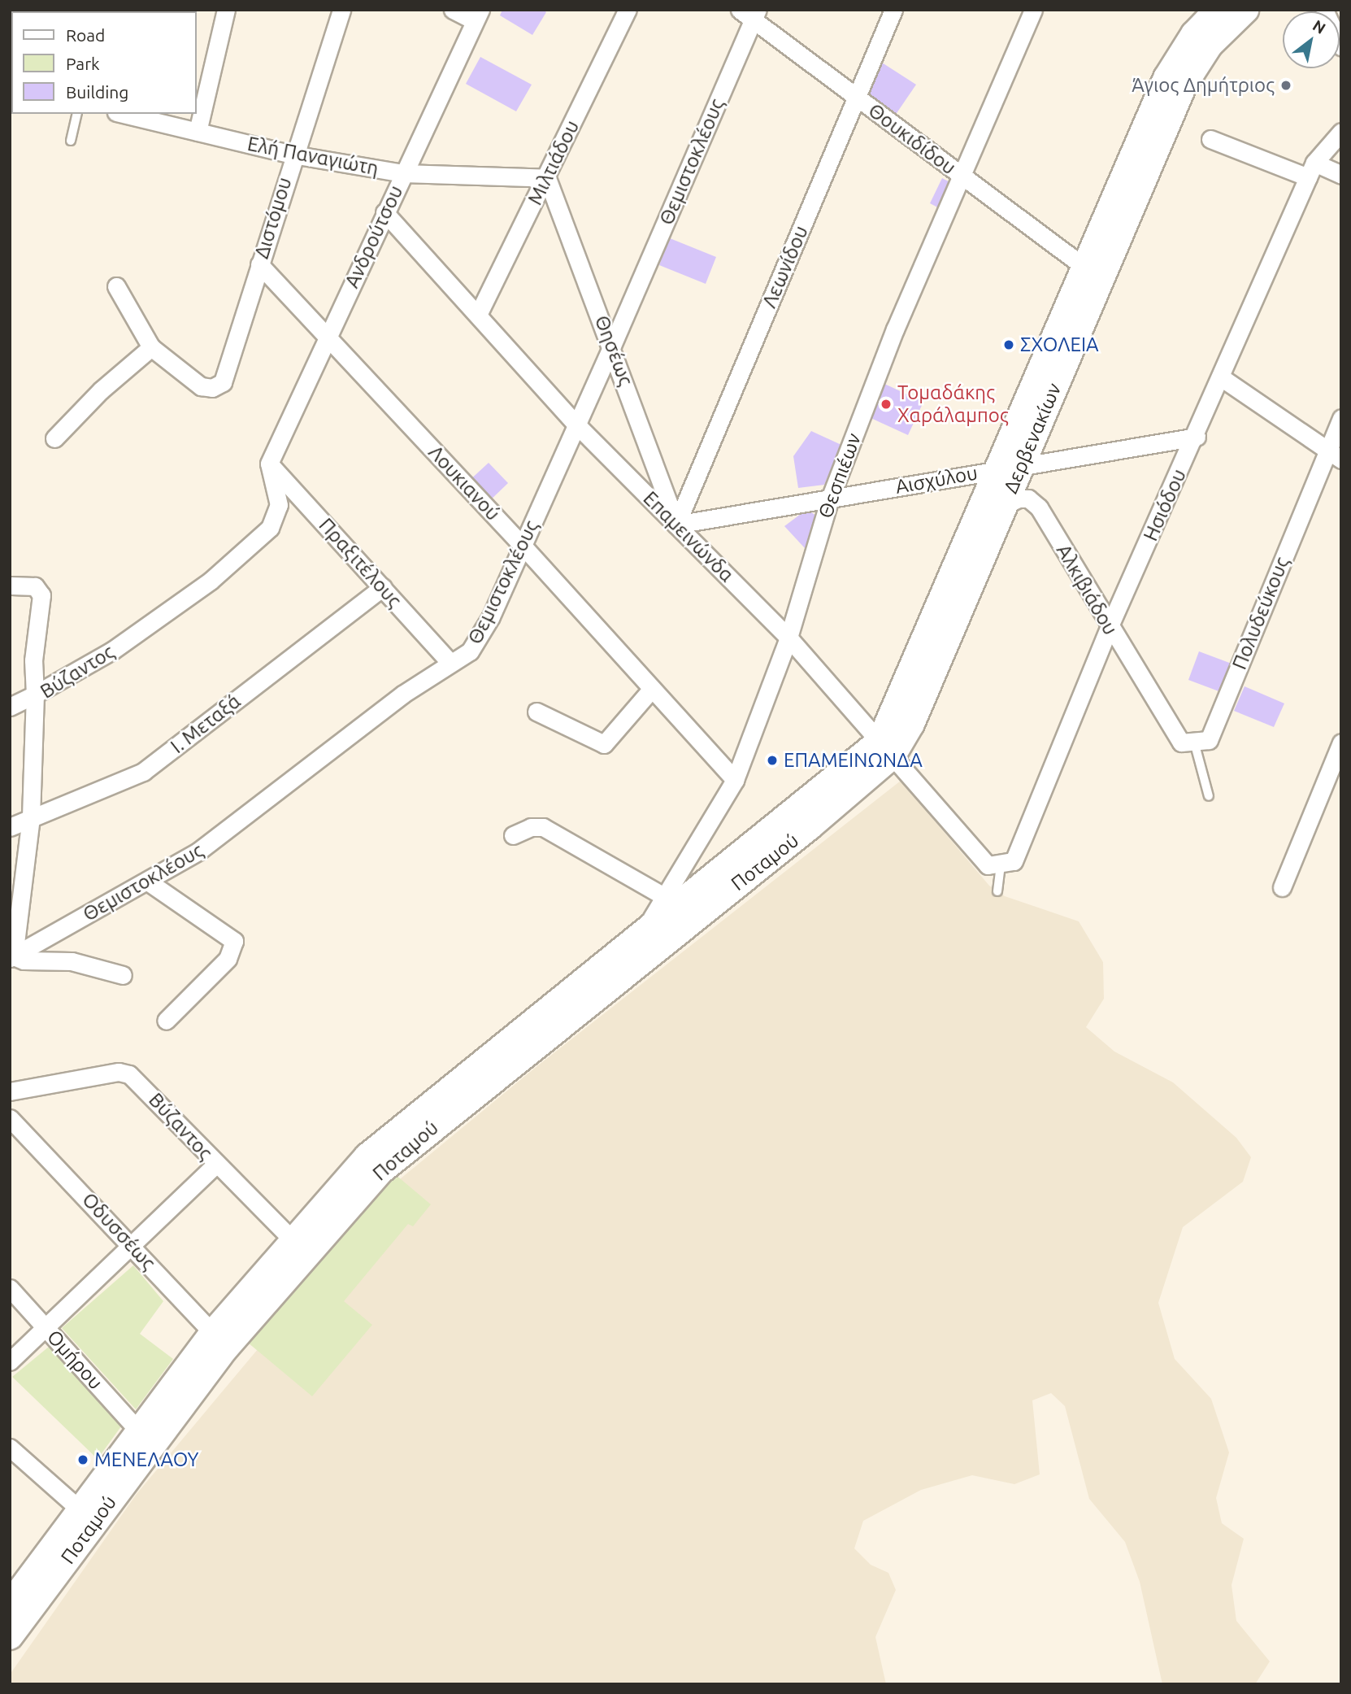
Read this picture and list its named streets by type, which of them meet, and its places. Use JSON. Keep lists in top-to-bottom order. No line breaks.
{"streets":{"street":["Θουκιδίδου","Ελή Παναγιώτη","Θεμιστοκλέους","Μιλτιάδου","Διστόμου","Ανδρούτσου","Λεωνίδου","Θησέως","Δερβενακίων","Θεσπιέων","Αισχύλου","Λουκιανού","Ησιόδου","Επαμεινώνδα","Πραξιτέλους","Αλκιβιάδου","Πολυδεύκους","Βύζαντος","Ι. Μεταξά","Ποταμού","Οδυσσέως","Ομήρου"]},"crossings":[["Θουκιδίδου","Θεμιστοκλέους"],["Θουκιδίδου","Λεωνίδου"],["Θουκιδίδου","Δερβενακίων"],["Θουκιδίδου","Θεσπιέων"],["Ελή Παναγιώτη","Μιλτιάδου"],["Ελή Παναγιώτη","Διστόμου"],["Ελή Παναγιώτη","Ανδρούτσου"],["Ελή Παναγιώτη","Θησέως"],["Θεμιστοκλέους","Θησέως"],["Θεμιστοκλέους","Λουκιανού"],["Θεμιστοκλέους","Επαμεινώνδα"],["Θεμιστοκλέους","Πραξιτέλους"],["Θεμιστοκλέους","Βύζαντος"],["Μιλτιάδου","Θησέως"],["Μιλτιάδου","Επαμεινώνδα"],["Διστόμου","Λουκιανού"],["Ανδρούτσου","Λουκιανού"],["Ανδρούτσου","Επαμεινώνδα"],["Ανδρούτσου","Πραξιτέλους"],["Ανδρούτσου","Βύζαντος"],["Λεωνίδου","Θησέως"],["Λεωνίδου","Αισχύλου"],["Λεωνίδου","Επαμεινώνδα"],["Θησέως","Αισχύλου"],["Θησέως","Επαμεινώνδα"],["Δερβενακίων","Αισχύλου"],["Δερβενακίων","Επαμεινώνδα"],["Δερβενακίων","Αλκιβιάδου"],["Δερβενακίων","Ποταμού"],["Θεσπιέων","Αισχύλου"],["Θεσπιέων","Λουκιανού"],["Θεσπιέων","Επαμεινώνδα"],["Θεσπιέων","Ποταμού"],["Αισχύλου","Ησιόδου"],["Αισχύλου","Επαμεινώνδα"],["Ησιόδου","Επαμεινώνδα"],["Ησιόδου","Αλκιβιάδου"],["Επαμεινώνδα","Ποταμού"],["Πραξιτέλους","Βύζαντος"],["Πραξιτέλους","Ι. Μεταξά"],["Αλκιβιάδου","Πολυδεύκους"],["Βύζαντος","Ι. Μεταξά"],["Βύζαντος","Ποταμού"],["Ποταμού","Οδυσσέως"],["Ποταμού","Ομήρου"]],"places":["Άγιος Δημήτριος","ΣΧΟΛΕΙΑ","Τομαδάκης Χαράλαμπος","ΕΠΑΜΕΙΝΩΝΔΑ","ΜΕΝΕΛΑΟΥ"],"legend":["Road","Park","Building"],"north":"top right"}
